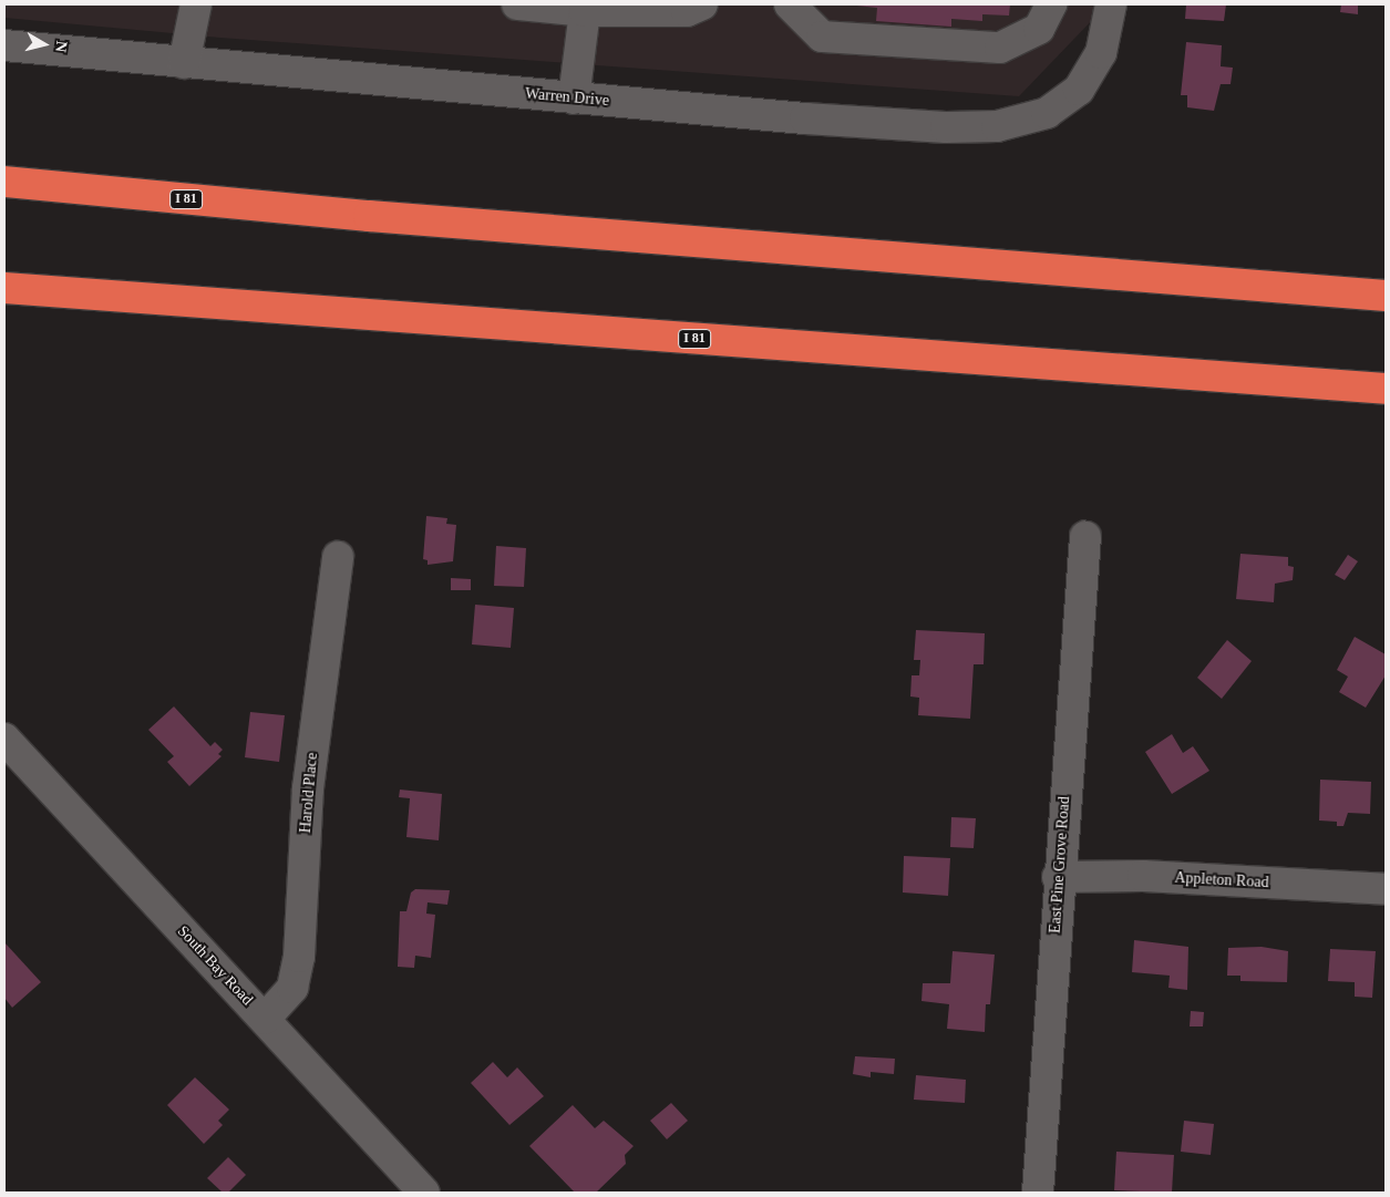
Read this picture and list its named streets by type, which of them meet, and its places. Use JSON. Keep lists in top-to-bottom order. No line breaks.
{"streets":{"highway":["I 81"],"street":["Warren Drive","Harold Place","East Pine Grove Road","Appleton Road","South Bay Road"]},"crossings":[["Harold Place","South Bay Road"],["East Pine Grove Road","Appleton Road"]],"north":"right"}
